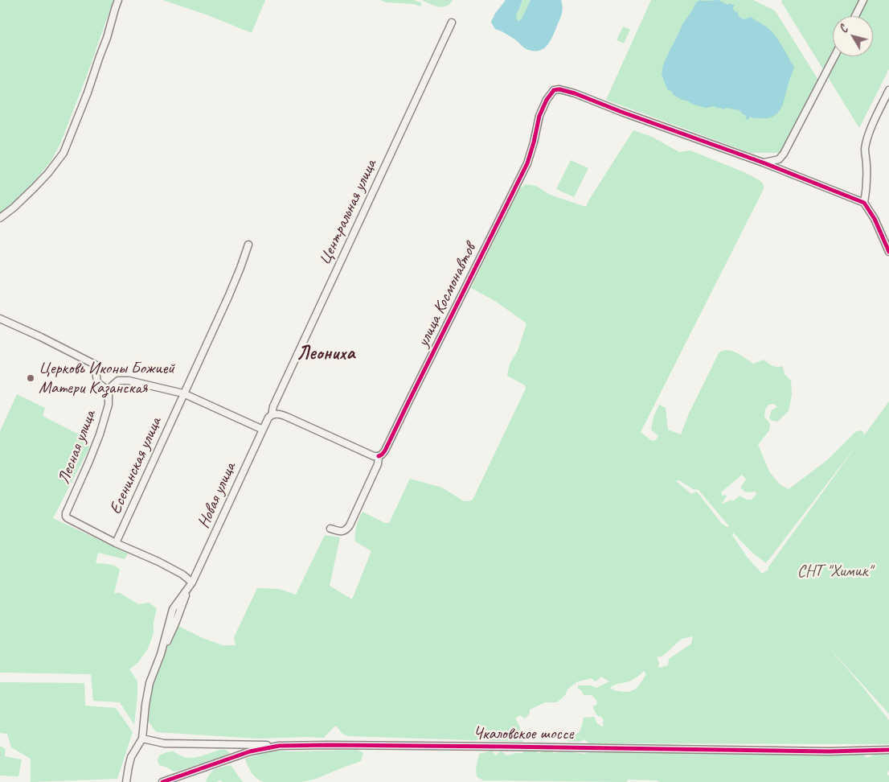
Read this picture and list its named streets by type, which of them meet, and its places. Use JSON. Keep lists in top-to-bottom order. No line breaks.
{"streets":{"street":["Центральная улица","улица Космонавтов","Лесная улица","Есенинская улица","Новая улица","Чкаловское шоссе"]},"crossings":[["Центральная улица","Новая улица"],["Лесная улица","Есенинская улица"]],"districts":["Леониха"],"parks":["СНТ \"Химик\""],"places":["Церковь Иконы Божией Матери Казанская"],"north":"top left"}
